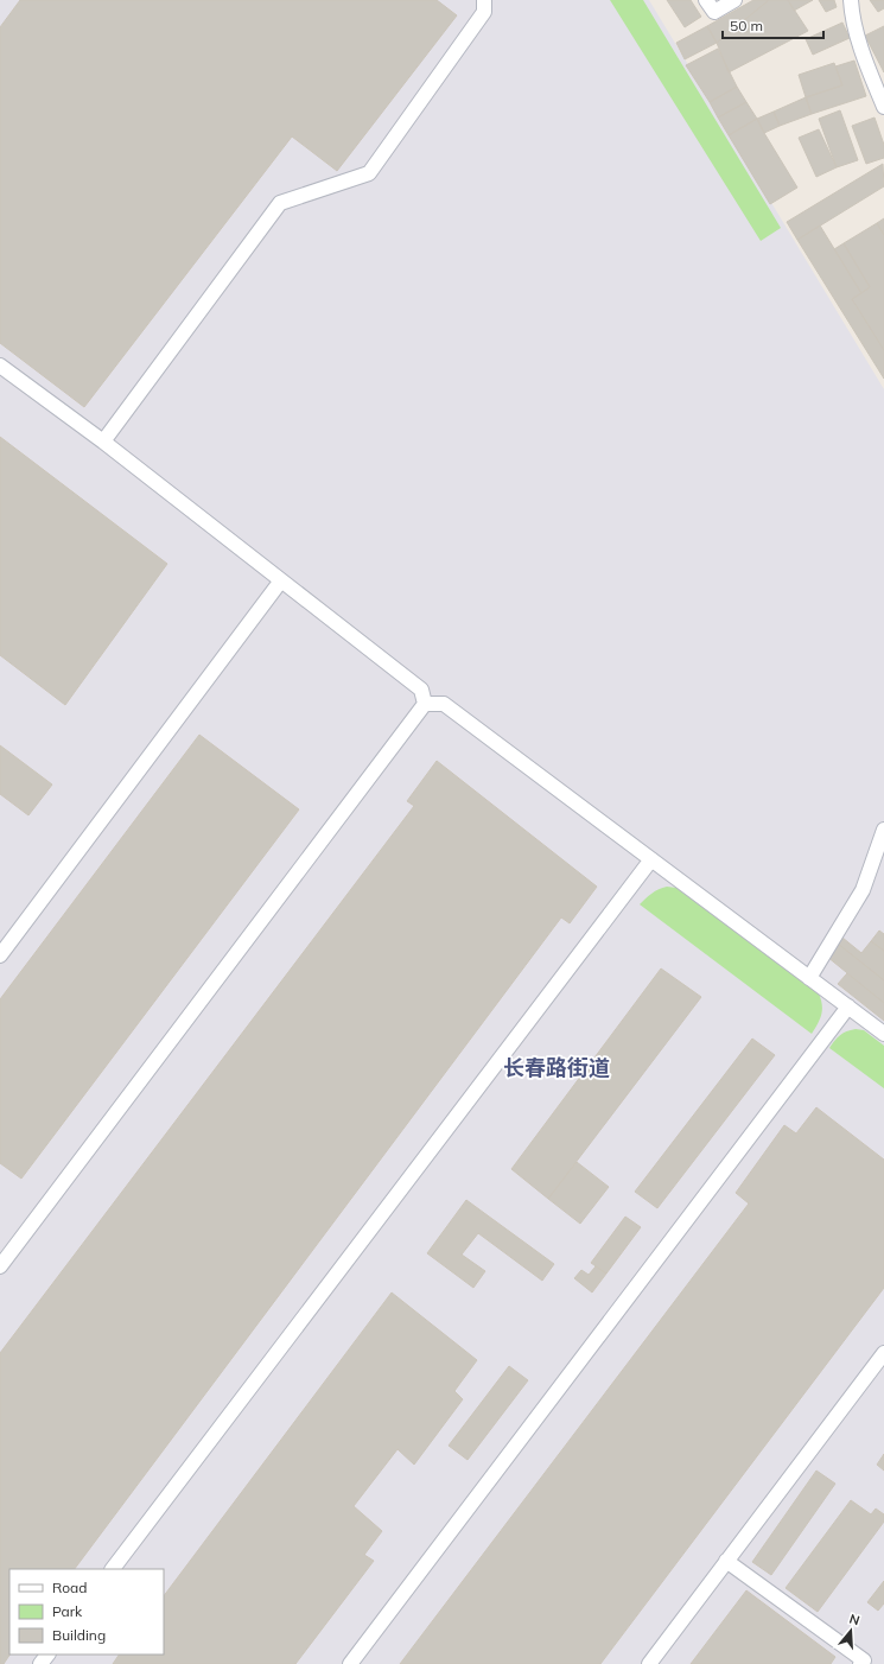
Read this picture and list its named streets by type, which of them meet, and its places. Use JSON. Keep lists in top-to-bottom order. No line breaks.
{"districts":["长春路街道"],"legend":["Road","Park","Building"],"scale_bar":"50 m","north":"top"}
